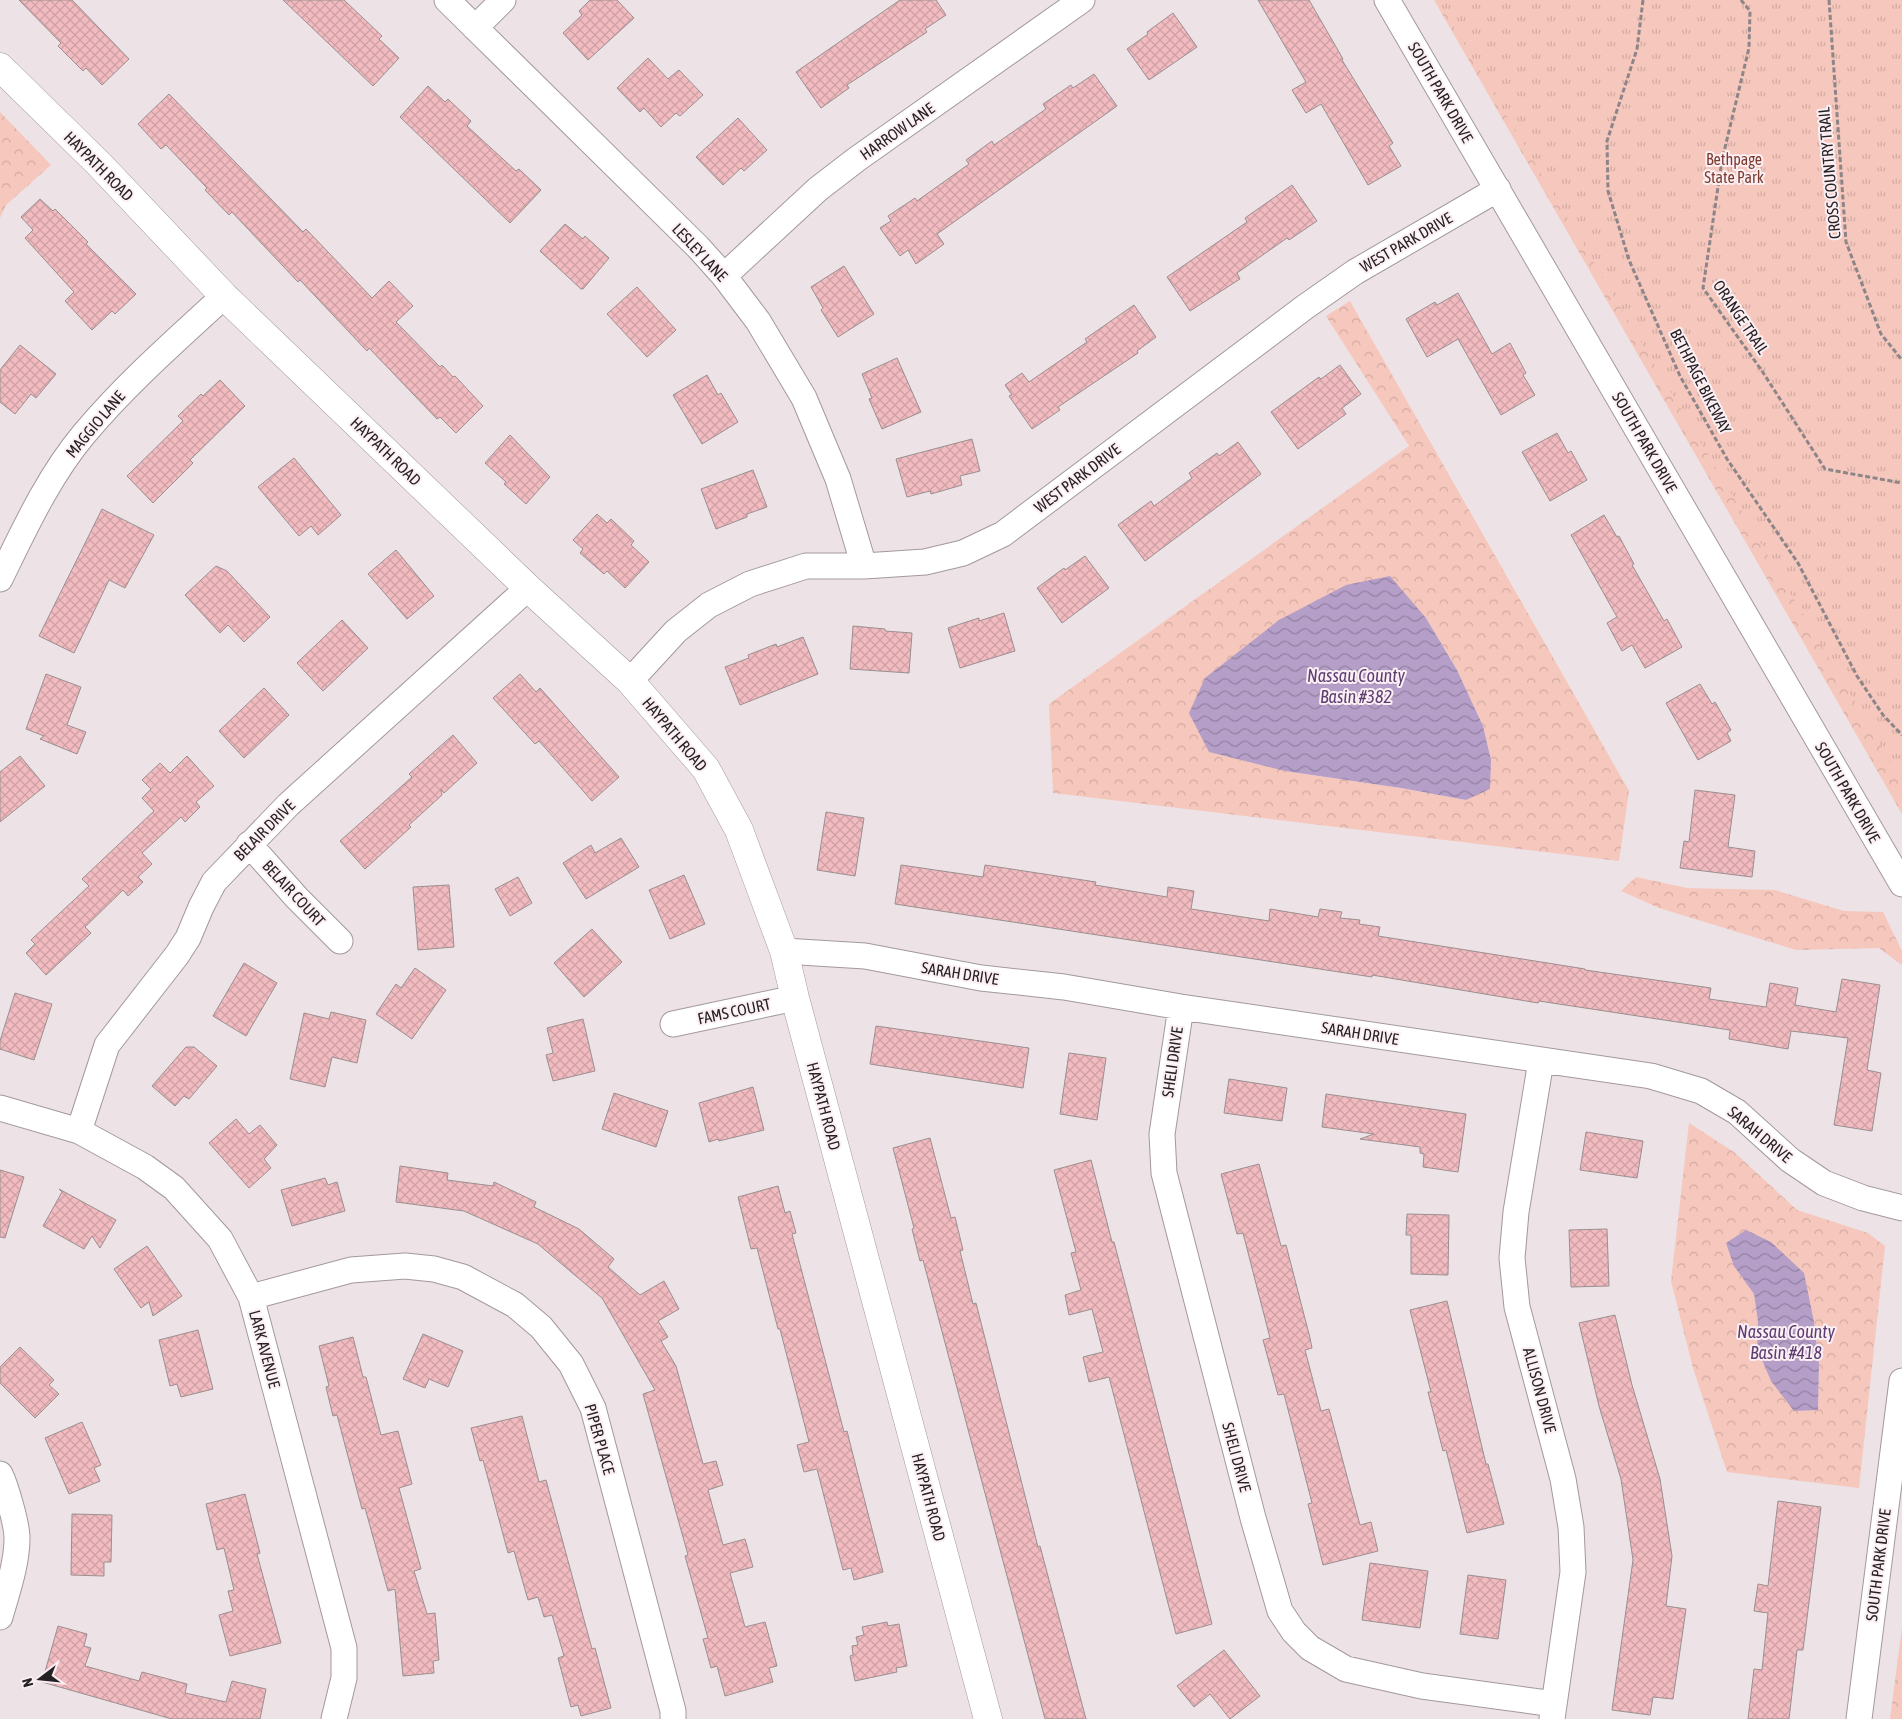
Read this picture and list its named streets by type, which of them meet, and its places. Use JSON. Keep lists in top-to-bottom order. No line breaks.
{"streets":{"street":["SOUTH PARK DRIVE","HARROW LANE","HAYPATH ROAD","WEST PARK DRIVE","LESLEY LANE","MAGGIO LANE","BELAIR DRIVE","BELAIR COURT","SARAH DRIVE","FAMS COURT","SHELI DRIVE","LARK AVENUE","ALLISON DRIVE","PIPER PLACE"],"path":["CROSS COUNTRY TRAIL","ORANGE TRAIL","BETHPAGE BIKEWAY"]},"crossings":[["SOUTH PARK DRIVE","WEST PARK DRIVE"],["HARROW LANE","LESLEY LANE"],["HAYPATH ROAD","WEST PARK DRIVE"],["HAYPATH ROAD","MAGGIO LANE"],["HAYPATH ROAD","BELAIR DRIVE"],["HAYPATH ROAD","SARAH DRIVE"],["HAYPATH ROAD","FAMS COURT"],["WEST PARK DRIVE","LESLEY LANE"],["BELAIR DRIVE","BELAIR COURT"],["BELAIR DRIVE","LARK AVENUE"],["SARAH DRIVE","SHELI DRIVE"],["SARAH DRIVE","ALLISON DRIVE"],["SHELI DRIVE","ALLISON DRIVE"],["LARK AVENUE","PIPER PLACE"]],"water":["Nassau County Basin #382","Nassau County Basin #418"],"parks":["Bethpage State Park"],"north":"left"}
